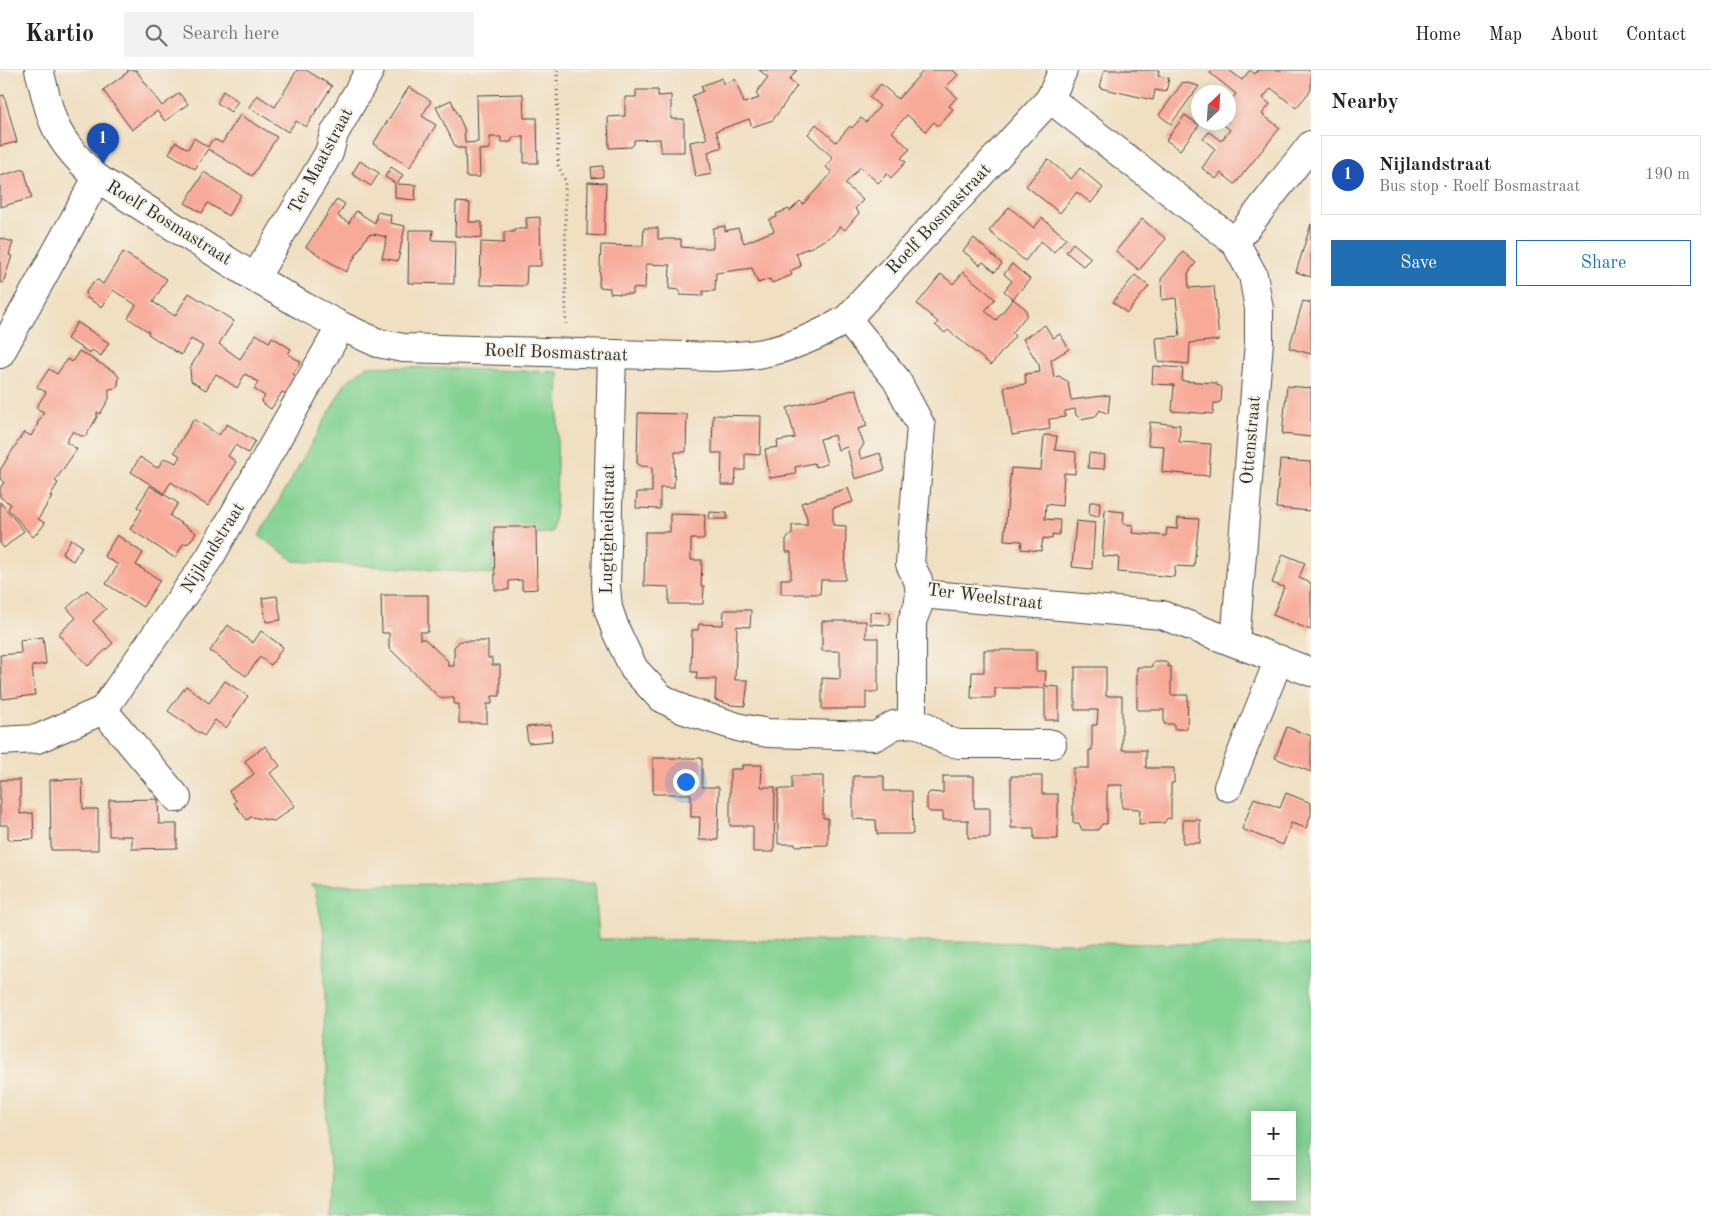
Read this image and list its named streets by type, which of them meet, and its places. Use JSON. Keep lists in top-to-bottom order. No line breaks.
{"streets":{"street":["Ter Maatstraat","Roelf Bosmastraat","Ottenstraat","Lugtigheidstraat","Nijlandstraat","Ter Weelstraat"]},"crossings":[["Ter Maatstraat","Roelf Bosmastraat"],["Roelf Bosmastraat","Ottenstraat"],["Roelf Bosmastraat","Lugtigheidstraat"],["Roelf Bosmastraat","Nijlandstraat"],["Roelf Bosmastraat","Ter Weelstraat"],["Ottenstraat","Ter Weelstraat"]],"north":"top right","page":{"header":"Kartio","search":"Search here","nav":["Home","Map","About","Contact"],"heading":"Nearby","pins":"1","list":[{"mark":"1","name":"Nijlandstraat","note":"Bus stop · Roelf Bosmastraat","value":"190 m"}],"buttons":["Save","Share"],"map_buttons":["+","−"]}}
